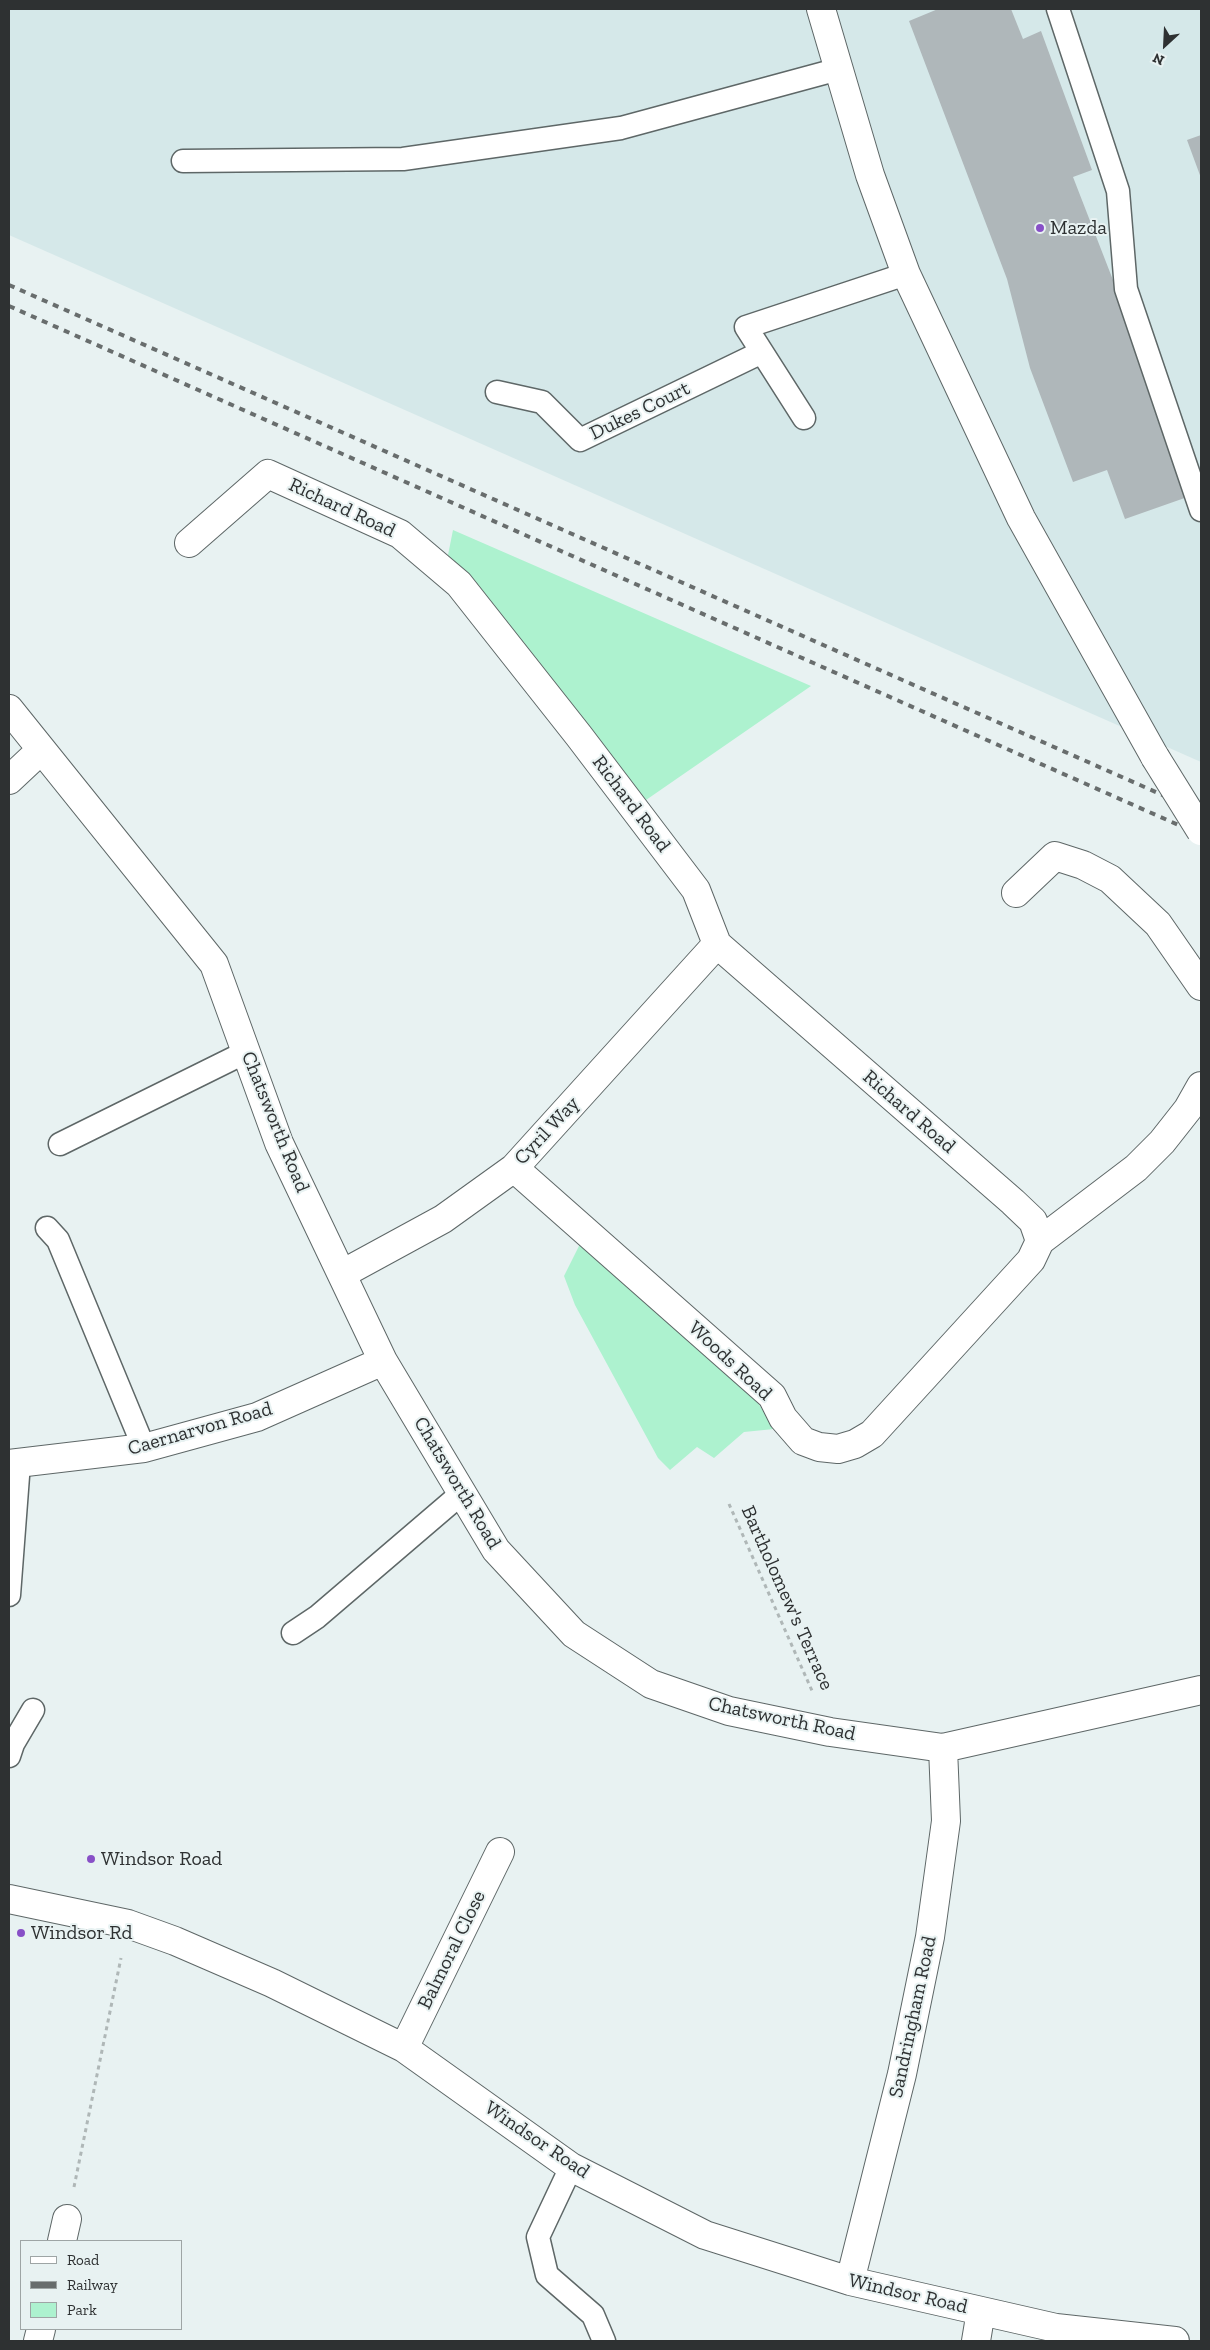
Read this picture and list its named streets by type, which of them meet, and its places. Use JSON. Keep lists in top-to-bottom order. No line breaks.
{"streets":{"street":["Richard Road","Chatsworth Road","Cyril Way","Woods Road","Caernarvon Road","Balmoral Close","Sandringham Road","Windsor Road"],"lane":["Dukes Court"],"path":["Bartholomew's Terrace"]},"crossings":[["Richard Road","Cyril Way"],["Richard Road","Woods Road"],["Chatsworth Road","Cyril Way"],["Chatsworth Road","Caernarvon Road"],["Chatsworth Road","Bartholomew's Terrace"],["Chatsworth Road","Sandringham Road"],["Cyril Way","Woods Road"],["Balmoral Close","Windsor Road"],["Sandringham Road","Windsor Road"]],"places":["Mazda","Windsor Road","Windsor Rd"],"legend":["Road","Railway","Park"],"north":"bottom left"}
